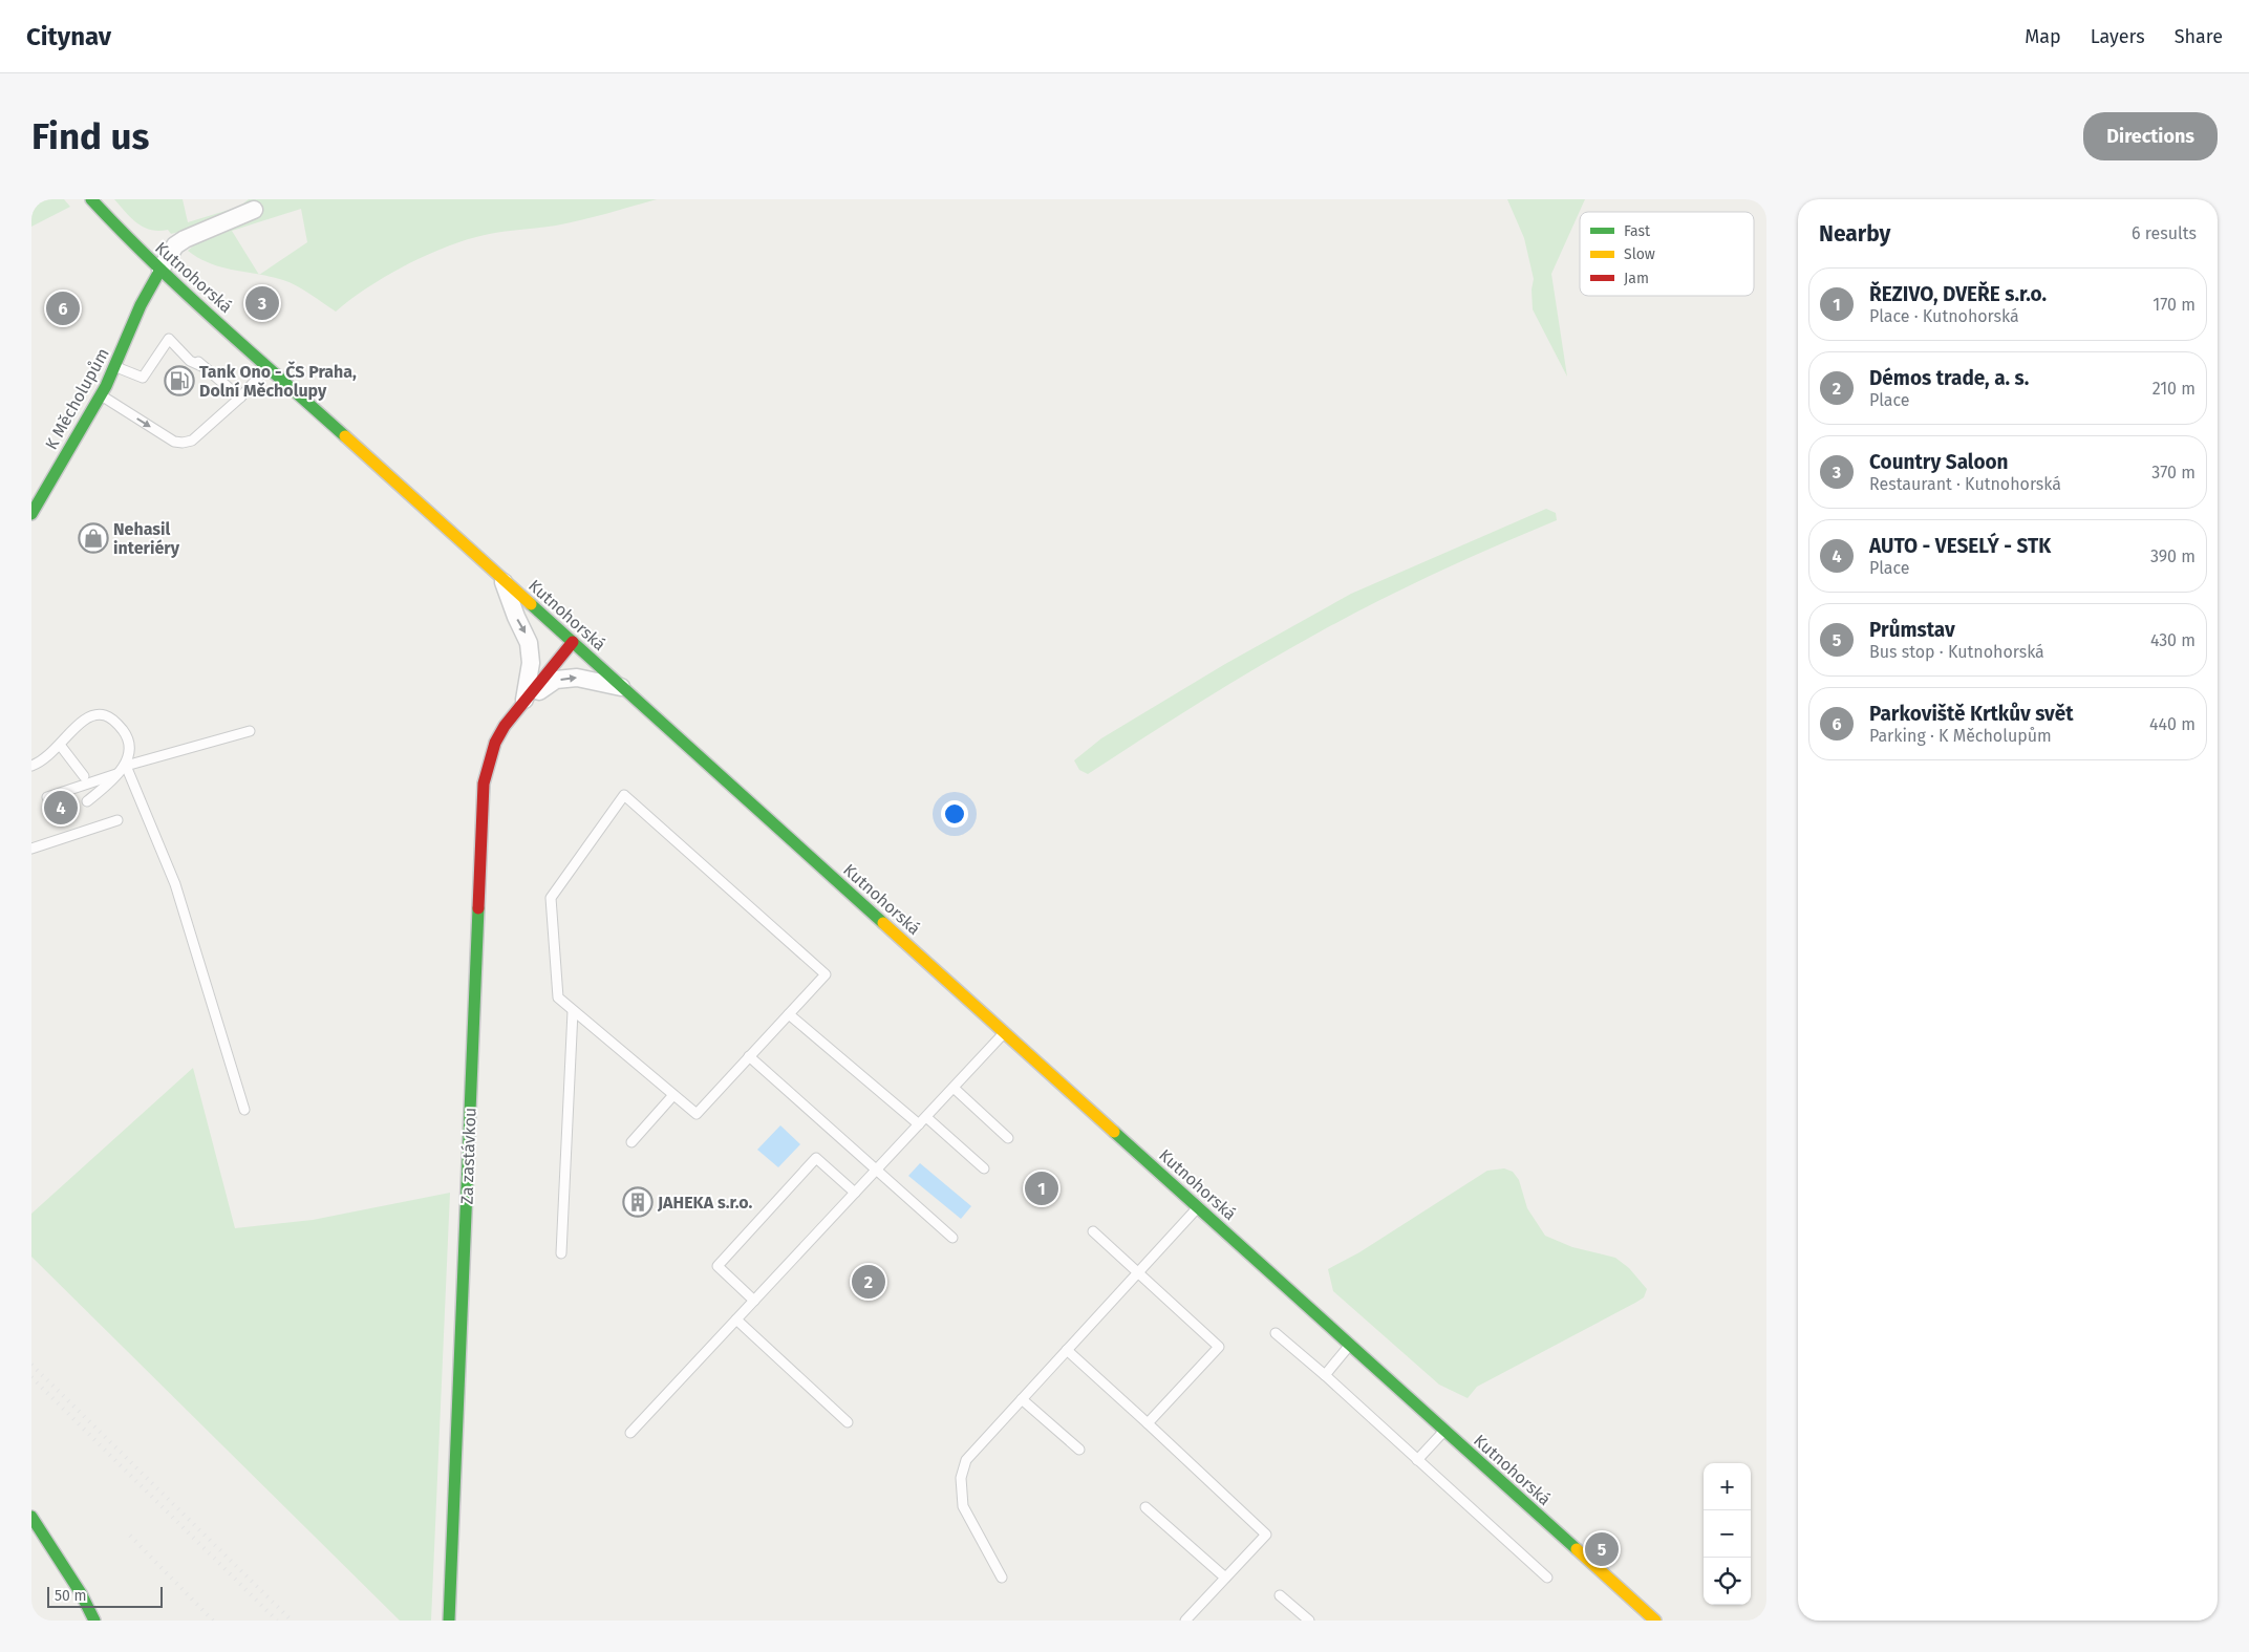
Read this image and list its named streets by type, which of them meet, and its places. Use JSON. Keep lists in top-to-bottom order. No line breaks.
{"streets":{"main road":["Kutnohorská","K Měcholupům","Za zastávkou"]},"crossings":[["Kutnohorská","K Měcholupům"],["Kutnohorská","Za zastávkou"]],"places":{"fuel station":["Tank Ono - ČS Praha, Dolní Měcholupy"],"shop":["Nehasil interiéry"],"building":["JAHEKA s.r.o."]},"legend":["Fast","Slow","Jam"],"scale_bar":"50 m","page":{"header":"Citynav","nav":["Map","Layers","Share"],"buttons":"Directions","title":"Find us","heading":["Nearby","6 results"],"list":[{"mark":"1","name":"ŘEZIVO, DVEŘE s.r.o.","note":"Place · Kutnohorská","value":"170 m"},{"mark":"2","name":"Démos trade, a. s.","note":"Place","value":"210 m"},{"mark":"3","name":"Country Saloon","note":"Restaurant · Kutnohorská","value":"370 m"},{"mark":"4","name":"AUTO - VESELÝ - STK","note":"Place","value":"390 m"},{"mark":"5","name":"Průmstav","note":"Bus stop · Kutnohorská","value":"430 m"},{"mark":"6","name":"Parkoviště Krtkův svět","note":"Parking · K Měcholupům","value":"440 m"}],"pins":["3","6","4","1","2","5"],"map_buttons":["+","−"],"scale":"50 m"}}
